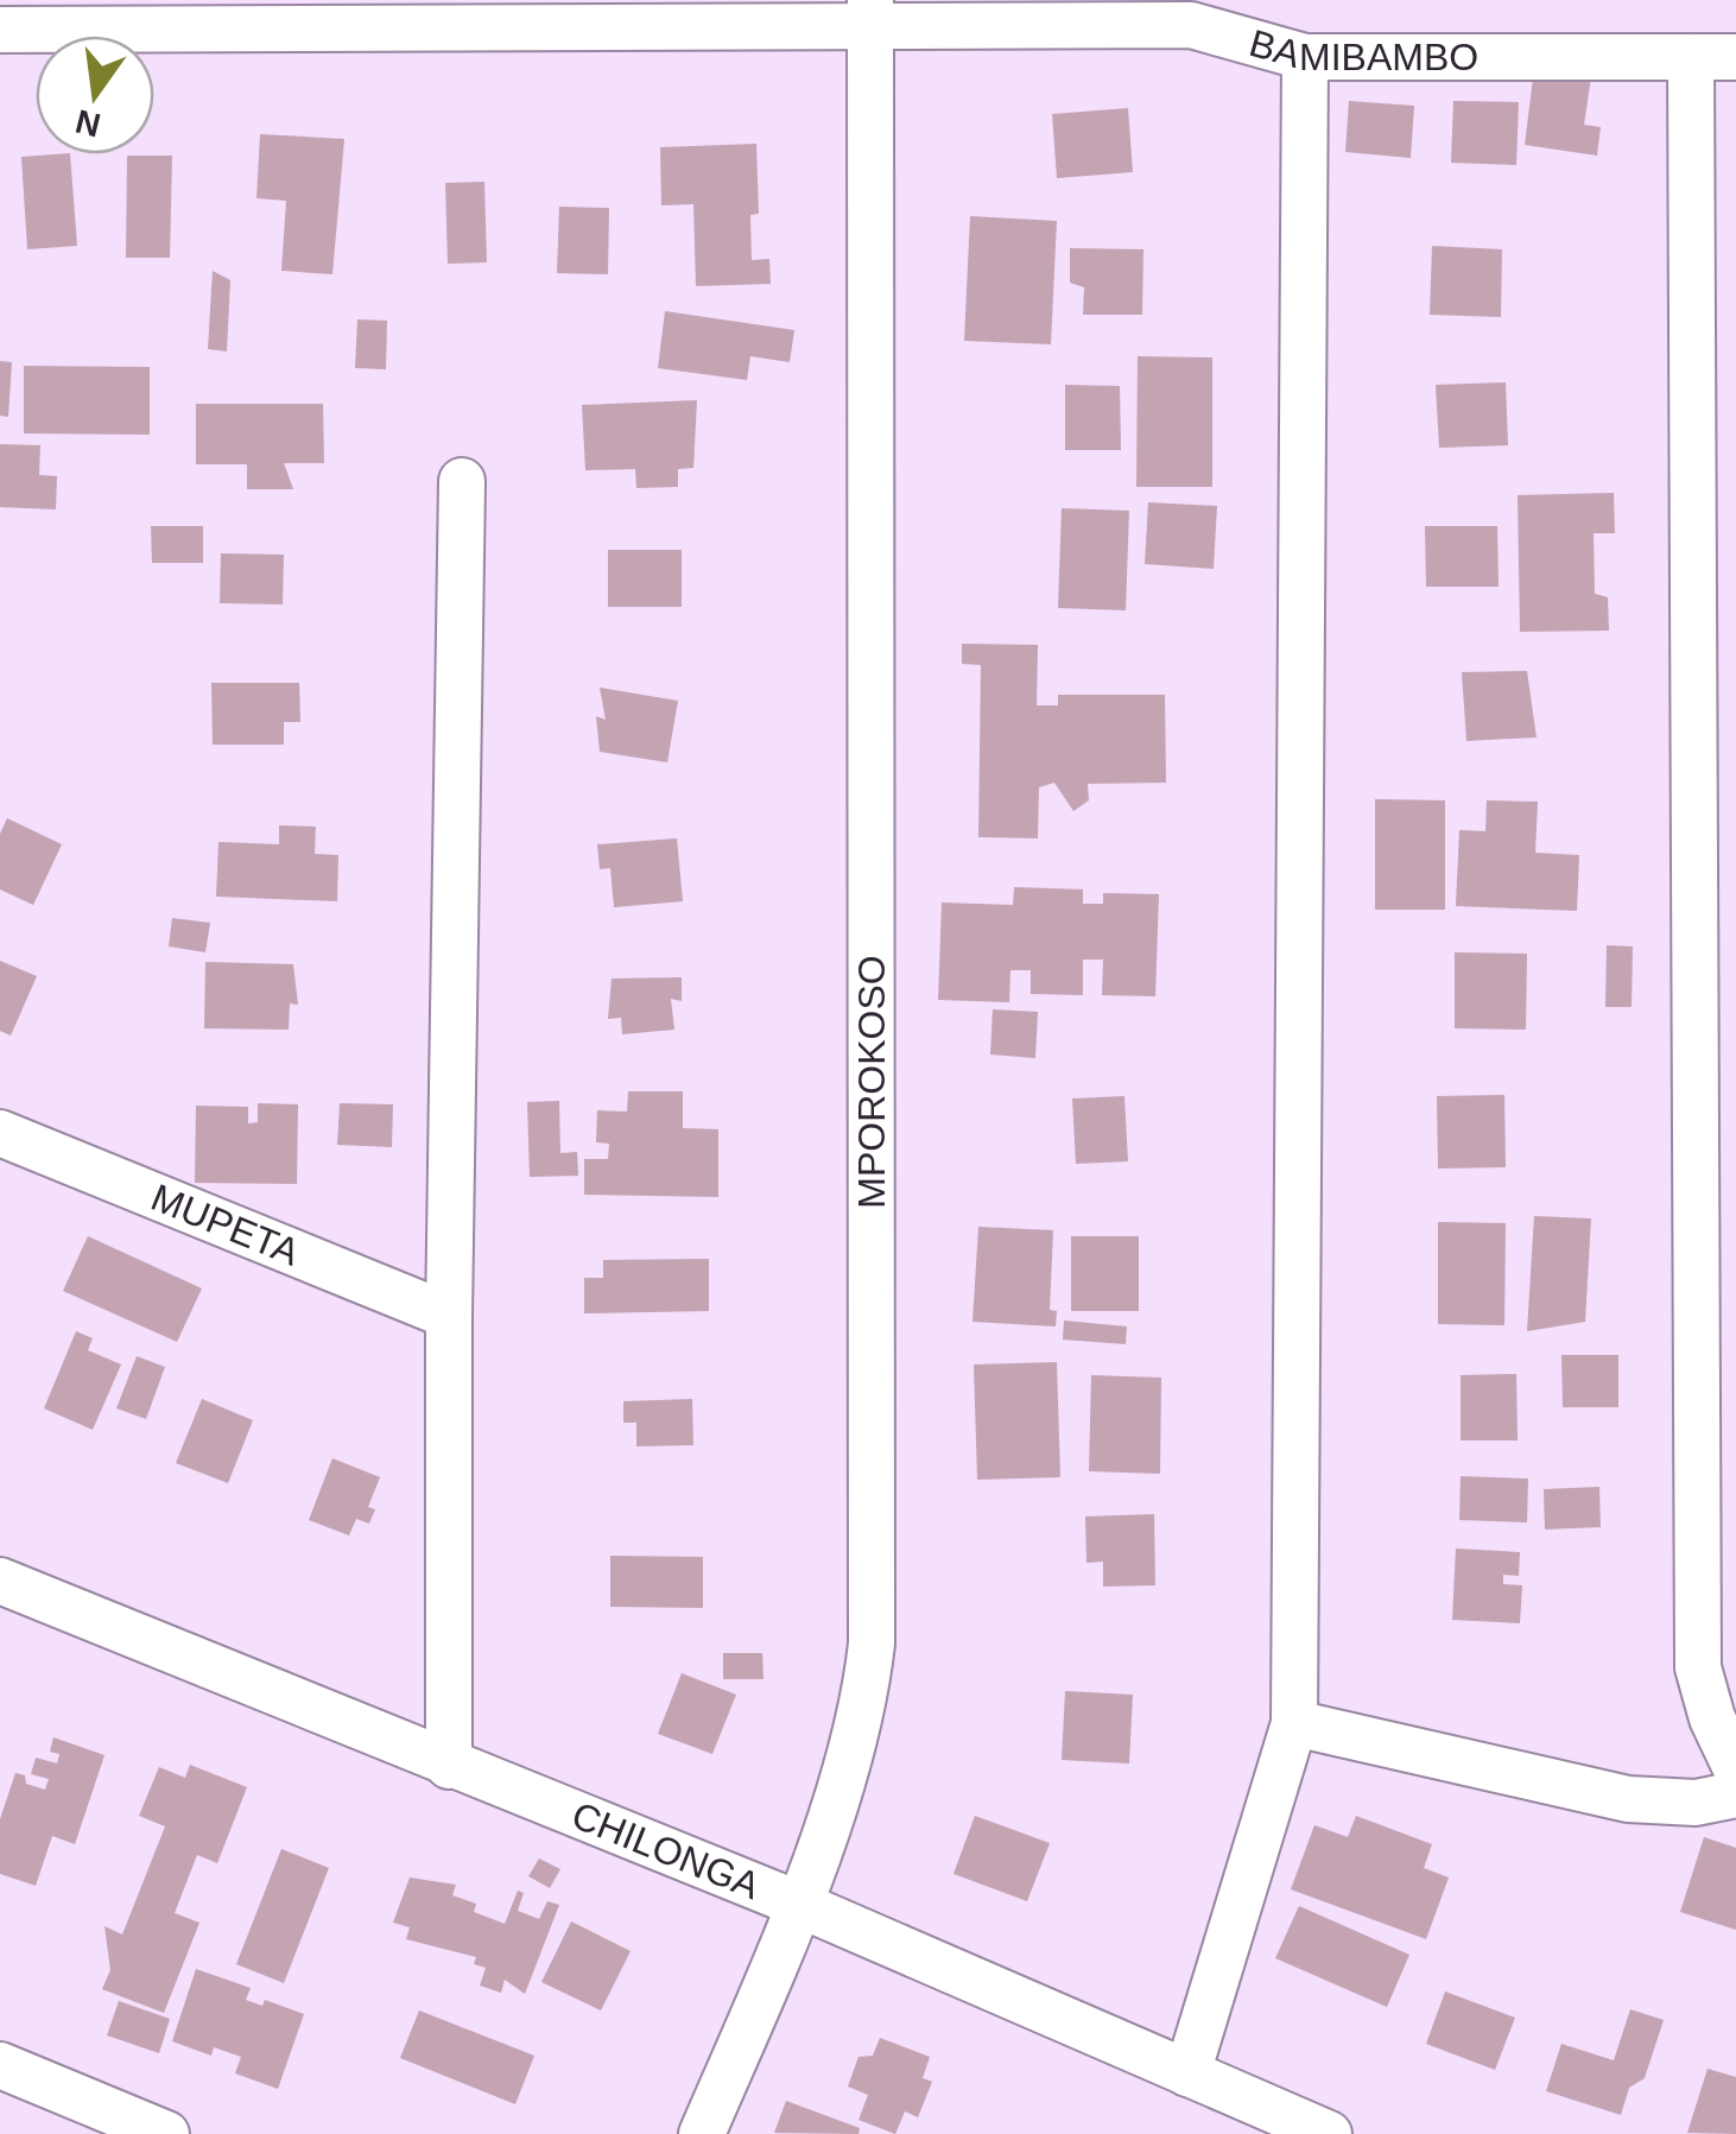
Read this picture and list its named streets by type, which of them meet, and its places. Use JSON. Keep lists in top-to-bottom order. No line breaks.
{"streets":{"street":["BAMIBAMBO","MPOROKOSO","MUPETA","CHILONGA"]},"crossings":[["BAMIBAMBO","MPOROKOSO"],["MPOROKOSO","CHILONGA"]],"north":"bottom"}
